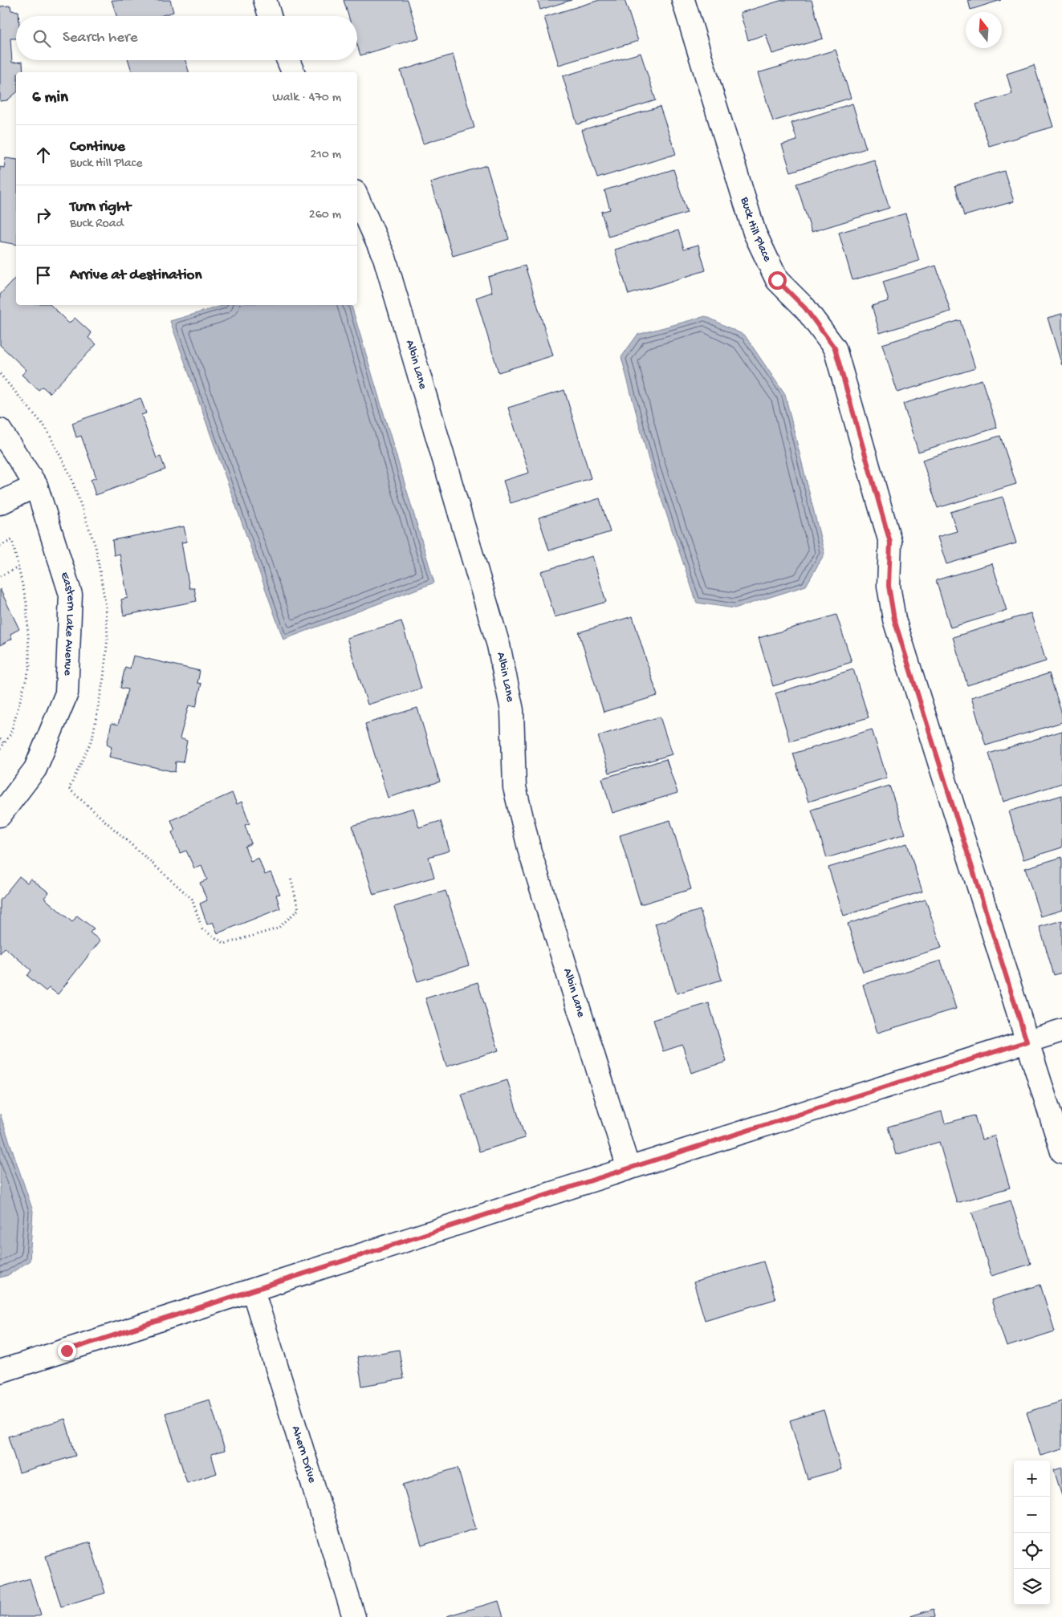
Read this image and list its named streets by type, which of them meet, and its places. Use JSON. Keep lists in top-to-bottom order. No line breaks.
{"streets":{"street":["Buck Hill Place","Albin Lane","Eastern Lake Avenue","Ahern Drive"]},"north":"top","page":{"search":"Search here","heading":["6 min","Walk · 470 m"],"list":[["Continue","Buck Hill Place","210 m"],["Turn right","Buck Road","260 m"],"Arrive at destination"],"map_buttons":["+","−"]}}
